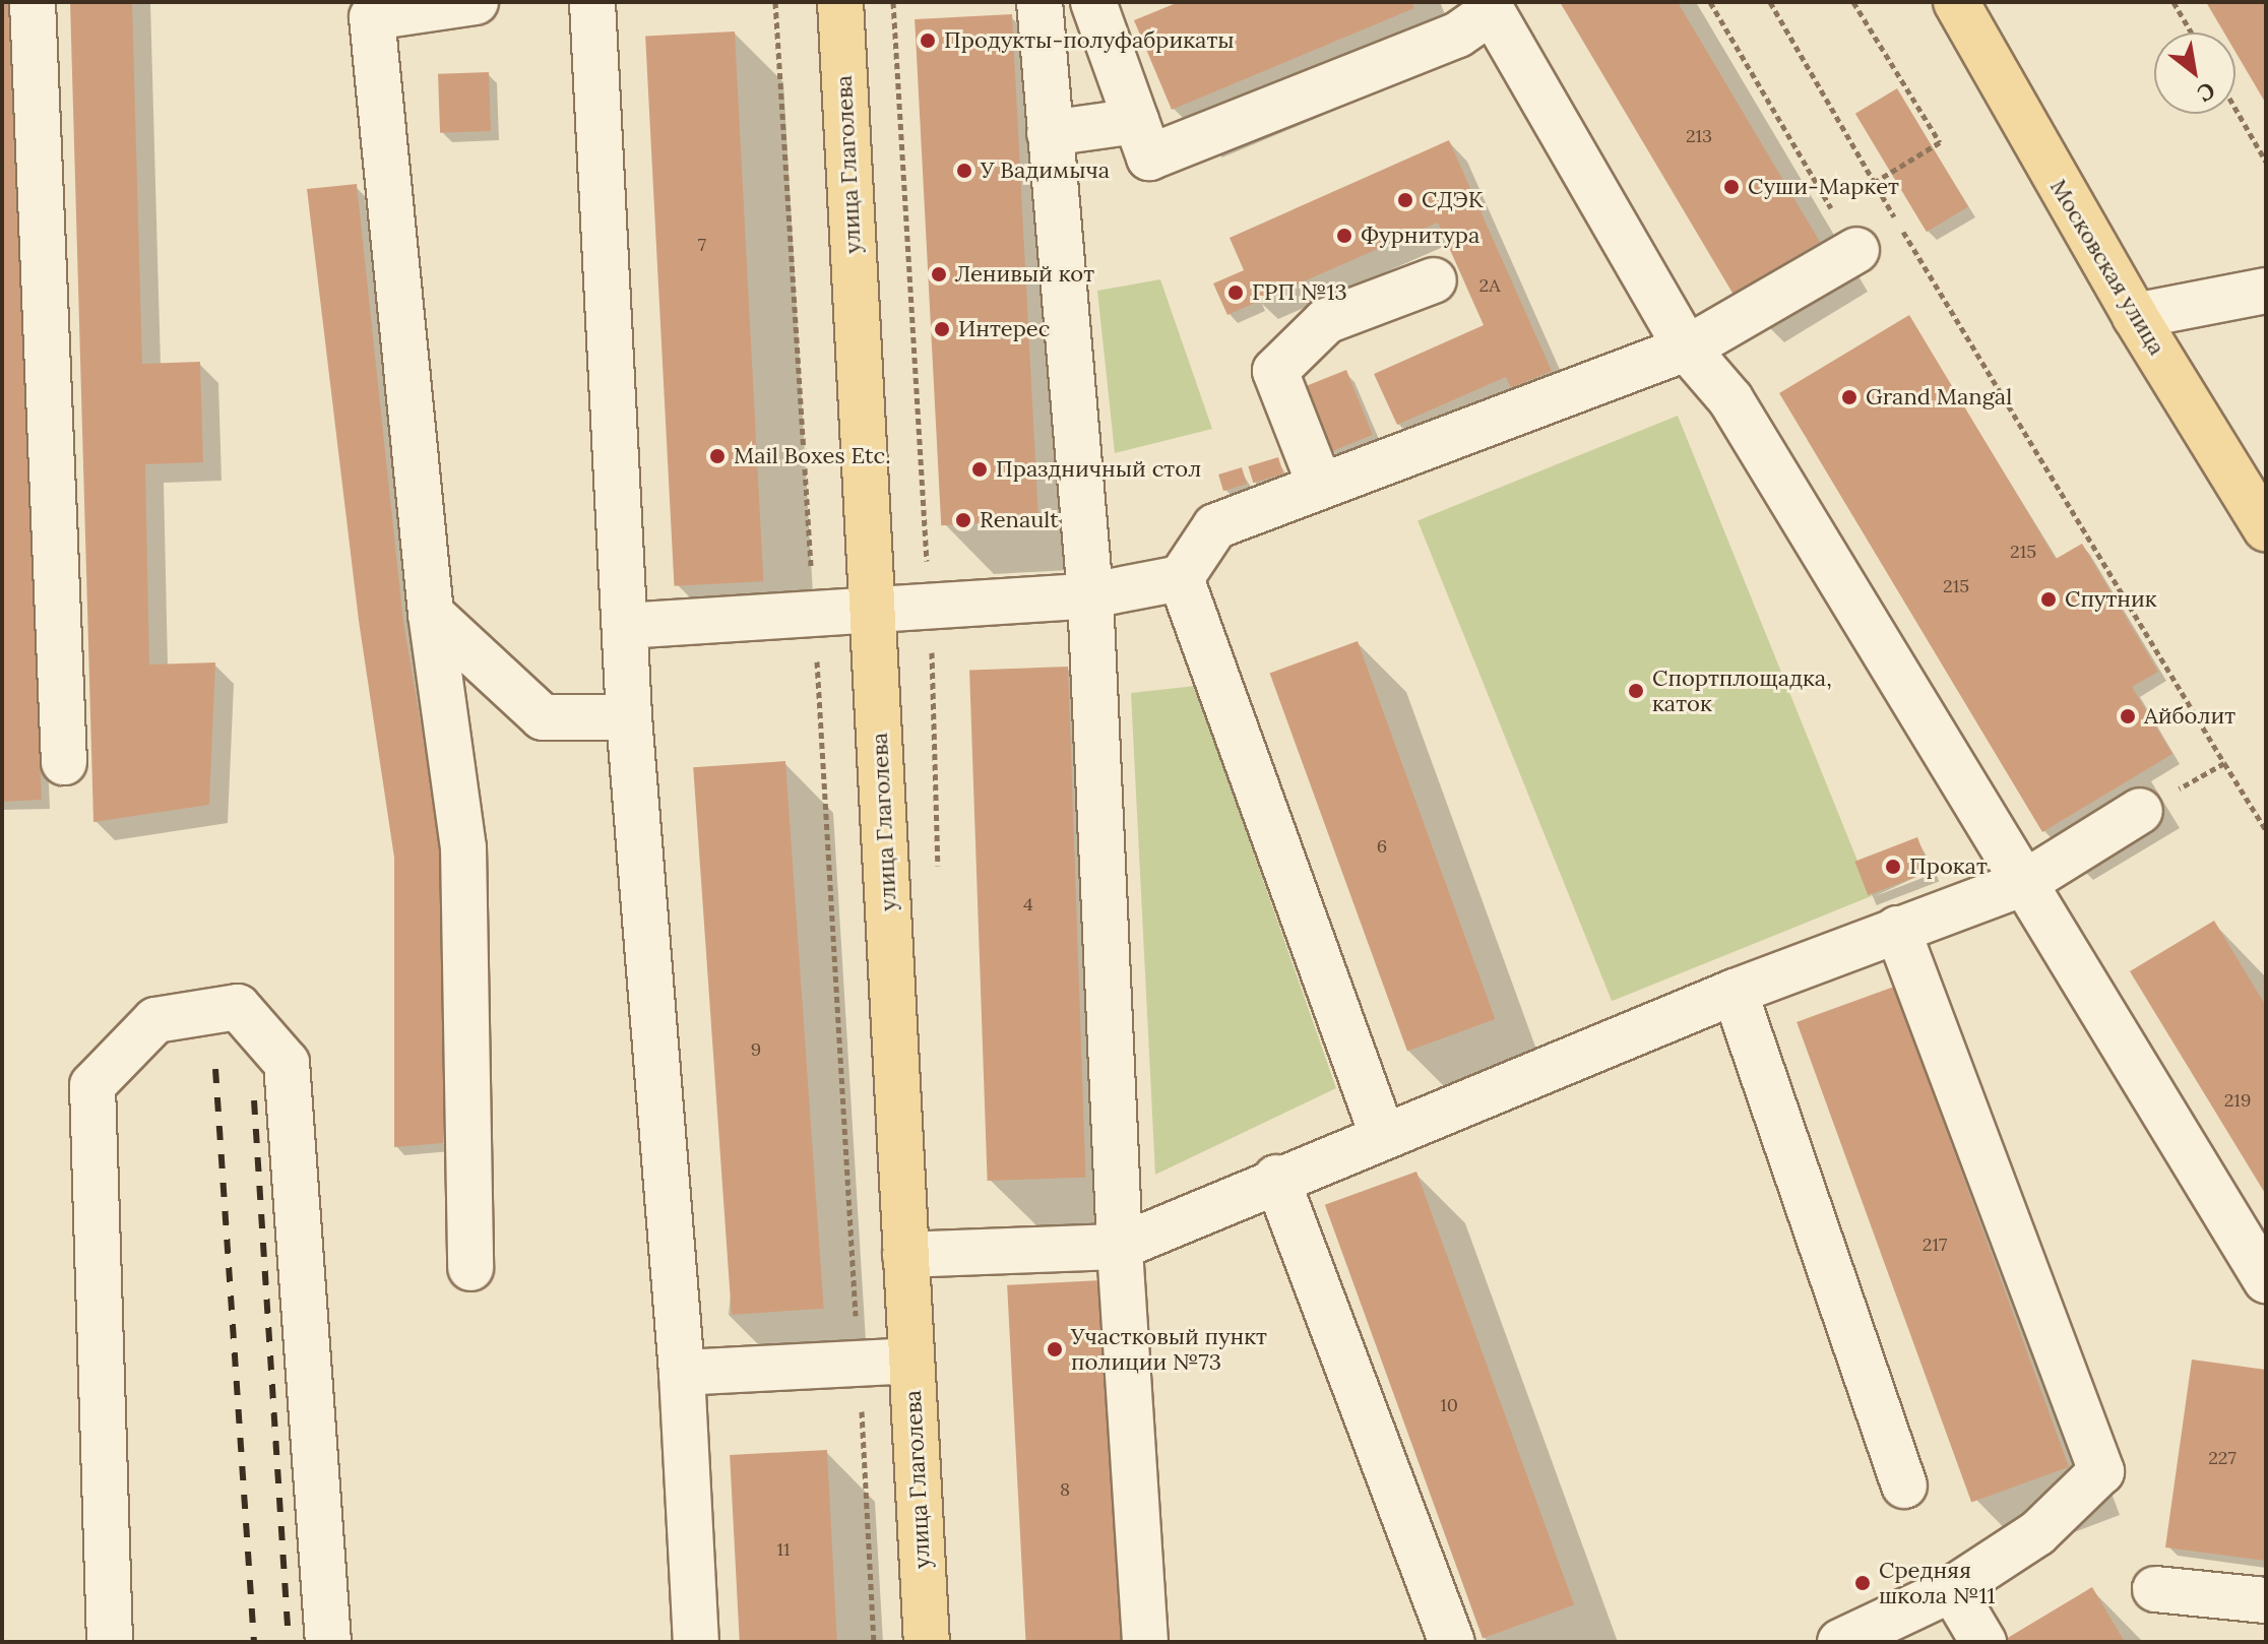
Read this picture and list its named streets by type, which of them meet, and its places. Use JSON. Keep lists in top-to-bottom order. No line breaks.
{"streets":{"main road":["улица Глаголева","Московская улица"]},"places":["Продукты-полуфабрикаты","У Вадимыча","Суши-Маркет","СДЭК","Фурнитура","Ленивый кот","ГРП №13","Интерес","Grand Mangal","Mail Boxes Etc.","Праздничный стол","Renault","Спутник","Спортплощадка, каток","Айболит","Прокат","Участковый пункт полиции №73","Средняя школа №11"],"house_numbers":["213","7","2А","215","215","6","4","9","219","217","10","227","8","11"],"north":"bottom right"}
